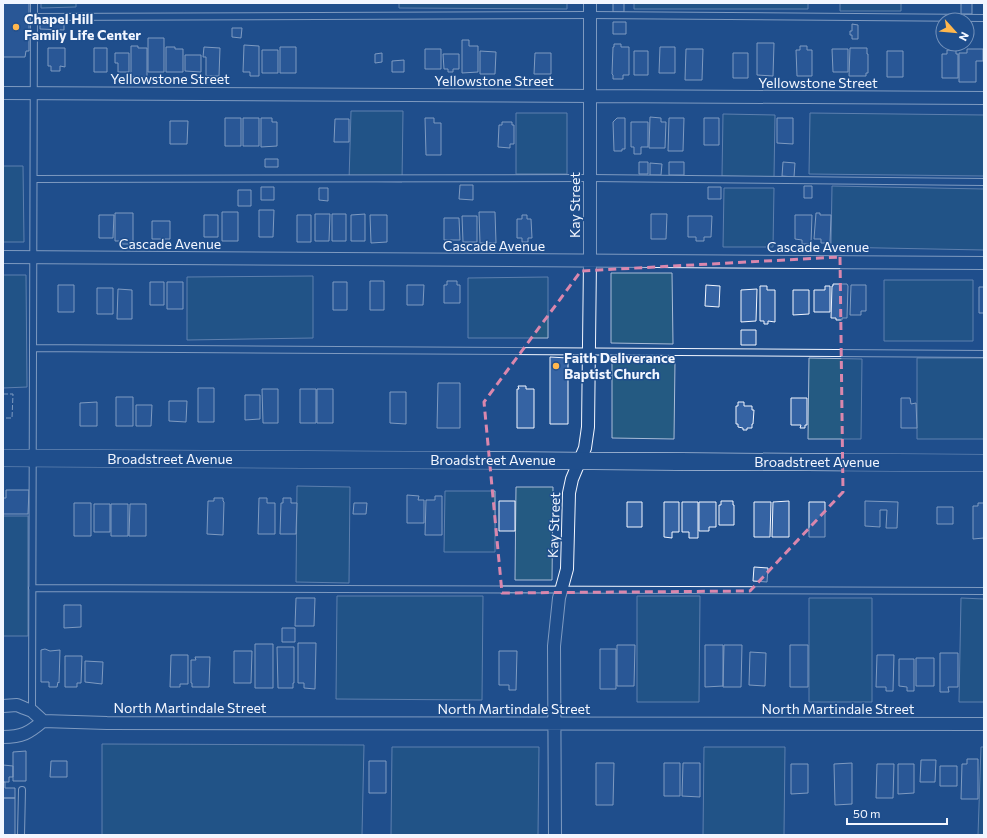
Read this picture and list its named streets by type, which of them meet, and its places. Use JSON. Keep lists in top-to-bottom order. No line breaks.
{"streets":{"street":["Yellowstone Street","Kay Street","Cascade Avenue","Broadstreet Avenue","North Martindale Street"]},"crossings":[["Yellowstone Street","Kay Street"],["Kay Street","Cascade Avenue"],["Kay Street","Broadstreet Avenue"],["Kay Street","North Martindale Street"]],"places":["Chapel Hill Family Life Center","Faith Deliverance Baptist Church"],"scale_bar":"50 m","north":"bottom right"}
